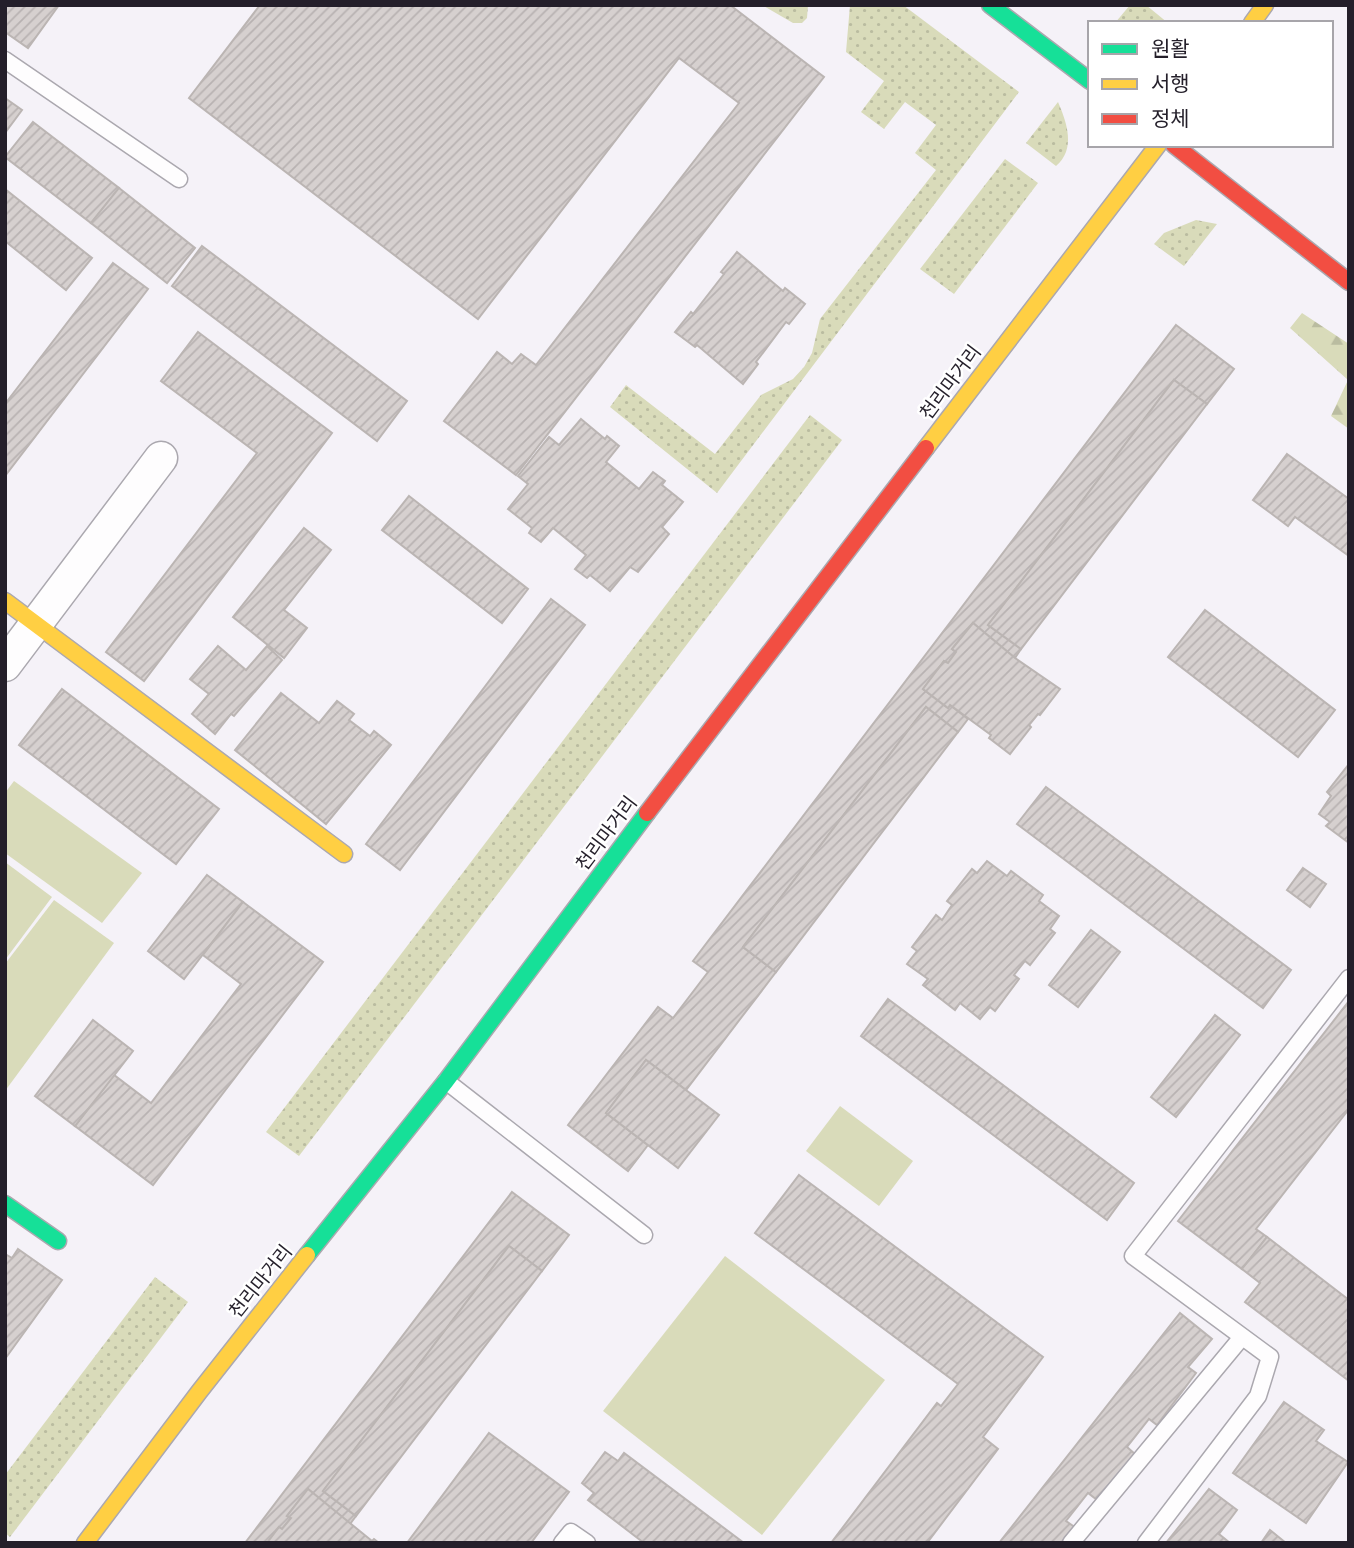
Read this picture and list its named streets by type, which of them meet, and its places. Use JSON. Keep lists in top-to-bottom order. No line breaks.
{"streets":{"main road":["천리마거리"]},"legend":["원활","서행","정체"]}
